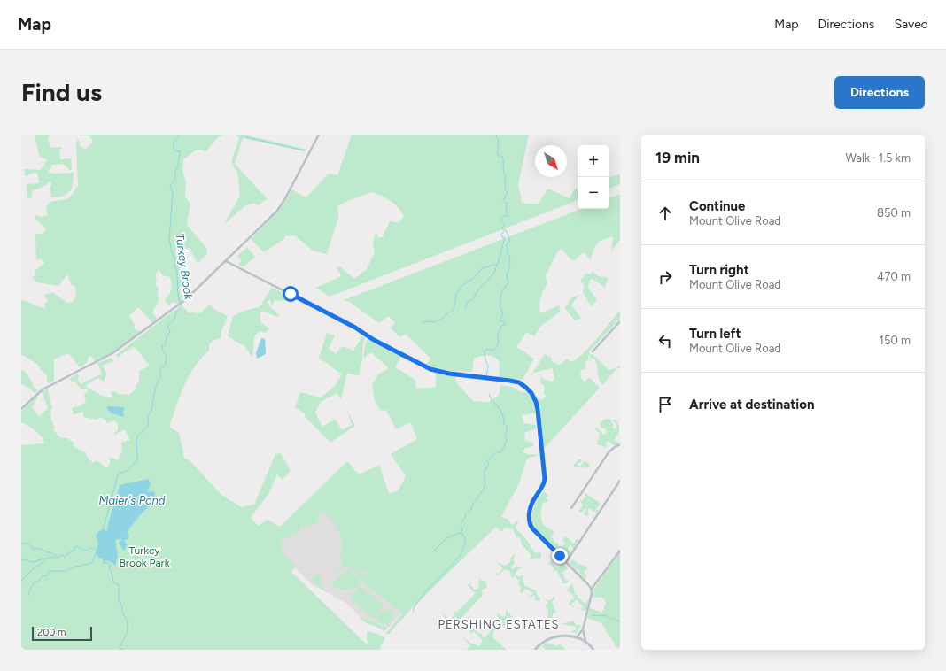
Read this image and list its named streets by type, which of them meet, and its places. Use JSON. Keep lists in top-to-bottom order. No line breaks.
{"districts":["PERSHING ESTATES"],"water":["Turkey Brook","Maier's Pond"],"parks":["Turkey Brook Park"],"scale_bar":"200 m","north":"bottom right","page":{"header":"Map","nav":["Map","Directions","Saved"],"buttons":"Directions","title":"Find us","heading":["19 min","Walk · 1.5 km"],"map_buttons":["+","−"],"list":[["Continue","Mount Olive Road","850 m"],["Turn right","Mount Olive Road","470 m"],["Turn left","Mount Olive Road","150 m"],"Arrive at destination"],"scale":"200 m"}}
